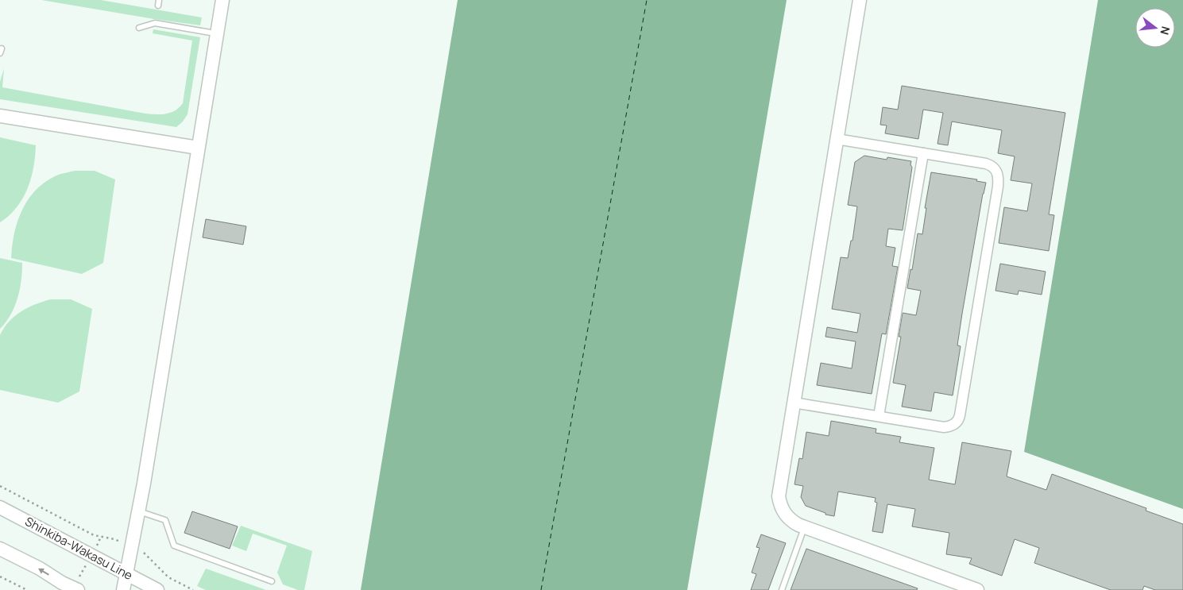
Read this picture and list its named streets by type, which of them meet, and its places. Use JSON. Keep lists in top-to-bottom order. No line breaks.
{"streets":{"street":["Shinkiba-Wakasu Line"]},"north":"right"}
